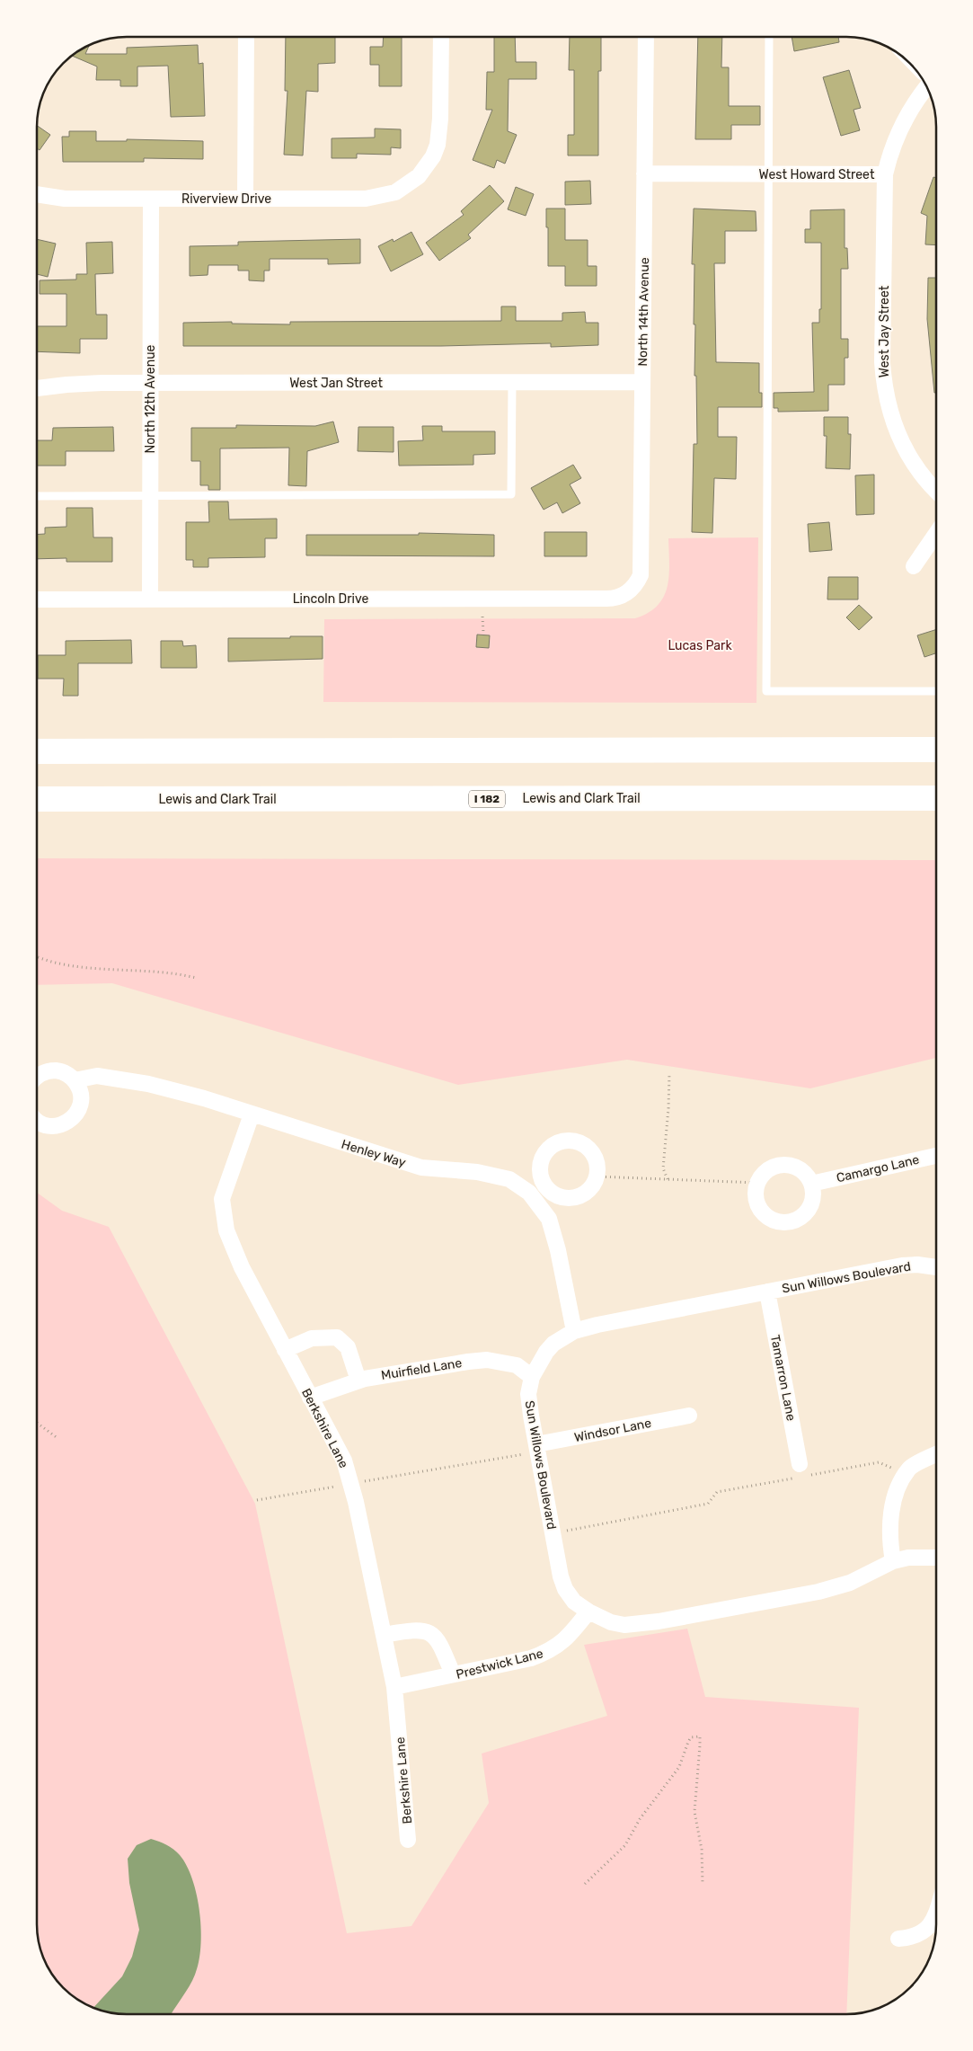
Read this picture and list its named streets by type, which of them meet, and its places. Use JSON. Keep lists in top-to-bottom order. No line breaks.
{"streets":{"highway":["Lewis and Clark Trail","I 182"],"street":["West Howard Street","Riverview Drive","North 14th Avenue","West Jay Street","West Jan Street","North 12th Avenue","Lincoln Drive","Henley Way","Camargo Lane","Sun Willows Boulevard","Muirfield Lane","Tamarron Lane","Berkshire Lane","Windsor Lane","Prestwick Lane"]},"crossings":[["West Howard Street","North 14th Avenue"],["West Howard Street","West Jay Street"],["Riverview Drive","North 12th Avenue"],["North 14th Avenue","West Jan Street"],["North 14th Avenue","Lincoln Drive"],["West Jan Street","North 12th Avenue"],["North 12th Avenue","Lincoln Drive"],["Henley Way","Sun Willows Boulevard"],["Henley Way","Berkshire Lane"],["Sun Willows Boulevard","Muirfield Lane"],["Sun Willows Boulevard","Tamarron Lane"],["Sun Willows Boulevard","Windsor Lane"],["Sun Willows Boulevard","Prestwick Lane"],["Muirfield Lane","Berkshire Lane"],["Berkshire Lane","Prestwick Lane"]],"parks":["Lucas Park"]}
